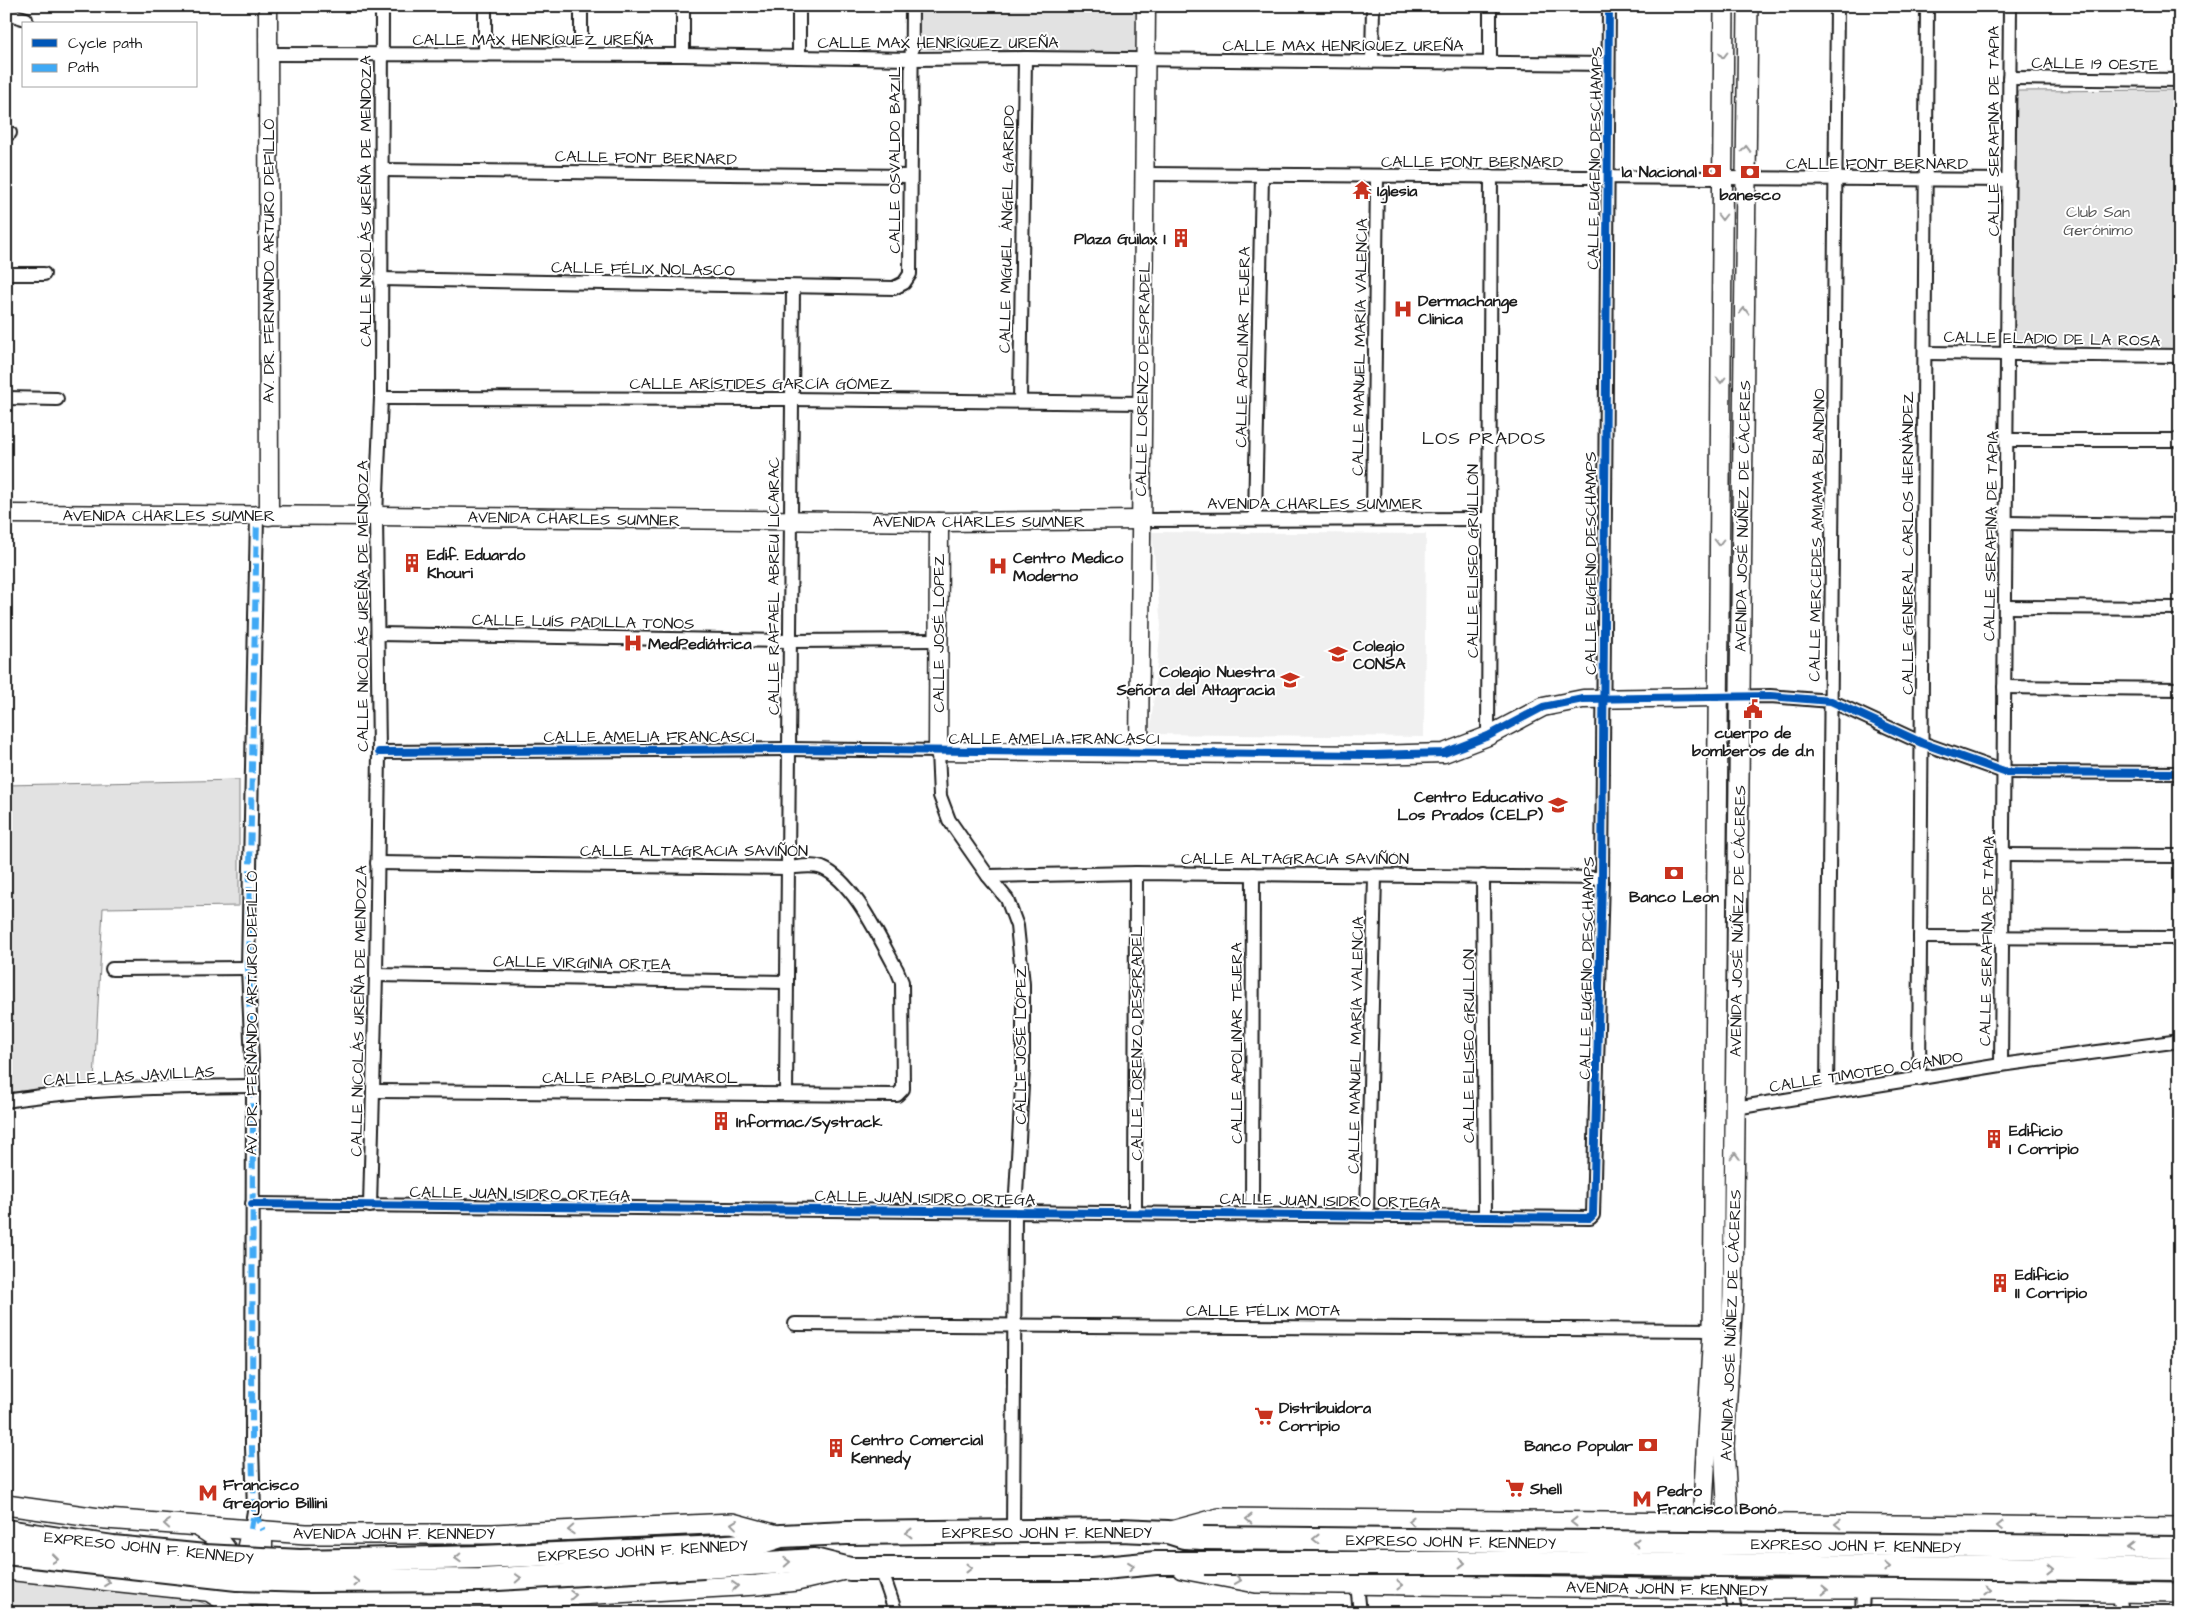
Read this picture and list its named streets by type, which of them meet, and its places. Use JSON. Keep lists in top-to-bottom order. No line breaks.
{"streets":{"highway":["EXPRESO JOHN F. KENNEDY"],"main road":["AVENIDA JOSÉ NÚÑEZ DE CÁCERES","AVENIDA JOHN F. KENNEDY"],"street":["CALLE MAX HENRÍQUEZ UREÑA","CALLE 19 OESTE","CALLE SERAFINA DE TAPIA","CALLE FONT BERNARD","CALLE EUGENIO DESCHAMPS","CALLE OSVALDO BAZIL","CALLE NICOLÁS UREÑA DE MENDOZA","CALLE MIGUEL ÁNGEL GARRIDO","AV. DR. FERNANDO ARTURO DEFILLÓ","CALLE FÉLIX NOLASCO","CALLE ELADIO DE LA ROSA","CALLE APOLINAR TEJERA","CALLE MANUEL MARÍA VALENCIA","CALLE LORENZO DESPRADEL","CALLE ARÍSTIDES GARCÍA GÓMEZ","AVENIDA CHARLES SUMMER","AVENIDA CHARLES SUMNER","CALLE MERCEDES AMIAMA BLANDINO","CALLE GENERAL CARLOS HERNÁNDEZ","CALLE ELISEO GRULLÓN","CALLE RAFAEL ABREU LICAIRAC","CALLE LUÍS PADILLA TONOS","CALLE JOSÉ LÓPEZ","CALLE AMELIA FRANCASCI","CALLE ALTAGRACIA SAVIÑÓN","CALLE VIRGINIA ORTEA","CALLE TIMOTEO OGANDO","CALLE LAS JAVILLAS","CALLE PABLO PUMAROL","CALLE JUAN ISIDRO ORTEGA","CALLE FÉLIX MOTA"]},"crossings":[["CALLE MAX HENRÍQUEZ UREÑA","CALLE EUGENIO DESCHAMPS"],["CALLE MAX HENRÍQUEZ UREÑA","CALLE OSVALDO BAZIL"],["CALLE MAX HENRÍQUEZ UREÑA","CALLE NICOLÁS UREÑA DE MENDOZA"],["CALLE MAX HENRÍQUEZ UREÑA","CALLE MIGUEL ÁNGEL GARRIDO"],["CALLE MAX HENRÍQUEZ UREÑA","AV. DR. FERNANDO ARTURO DEFILLÓ"],["CALLE MAX HENRÍQUEZ UREÑA","CALLE LORENZO DESPRADEL"],["CALLE 19 OESTE","CALLE SERAFINA DE TAPIA"],["CALLE SERAFINA DE TAPIA","CALLE FONT BERNARD"],["CALLE SERAFINA DE TAPIA","CALLE ELADIO DE LA ROSA"],["CALLE SERAFINA DE TAPIA","CALLE TIMOTEO OGANDO"],["CALLE FONT BERNARD","CALLE EUGENIO DESCHAMPS"],["CALLE FONT BERNARD","CALLE OSVALDO BAZIL"],["CALLE FONT BERNARD","CALLE NICOLÁS UREÑA DE MENDOZA"],["CALLE FONT BERNARD","CALLE APOLINAR TEJERA"],["CALLE FONT BERNARD","CALLE MANUEL MARÍA VALENCIA"],["CALLE FONT BERNARD","CALLE LORENZO DESPRADEL"],["CALLE FONT BERNARD","AVENIDA JOSÉ NÚÑEZ DE CÁCERES"],["CALLE FONT BERNARD","CALLE MERCEDES AMIAMA BLANDINO"],["CALLE FONT BERNARD","CALLE GENERAL CARLOS HERNÁNDEZ"],["CALLE FONT BERNARD","CALLE ELISEO GRULLÓN"],["CALLE EUGENIO DESCHAMPS","CALLE AMELIA FRANCASCI"],["CALLE EUGENIO DESCHAMPS","CALLE ALTAGRACIA SAVIÑÓN"],["CALLE EUGENIO DESCHAMPS","CALLE JUAN ISIDRO ORTEGA"],["CALLE OSVALDO BAZIL","CALLE FÉLIX NOLASCO"],["CALLE NICOLÁS UREÑA DE MENDOZA","CALLE FÉLIX NOLASCO"],["CALLE NICOLÁS UREÑA DE MENDOZA","CALLE ARÍSTIDES GARCÍA GÓMEZ"],["CALLE NICOLÁS UREÑA DE MENDOZA","AVENIDA CHARLES SUMNER"],["CALLE NICOLÁS UREÑA DE MENDOZA","CALLE LUÍS PADILLA TONOS"],["CALLE NICOLÁS UREÑA DE MENDOZA","CALLE AMELIA FRANCASCI"],["CALLE NICOLÁS UREÑA DE MENDOZA","CALLE ALTAGRACIA SAVIÑÓN"],["CALLE NICOLÁS UREÑA DE MENDOZA","CALLE VIRGINIA ORTEA"],["CALLE NICOLÁS UREÑA DE MENDOZA","CALLE PABLO PUMAROL"],["CALLE NICOLÁS UREÑA DE MENDOZA","CALLE JUAN ISIDRO ORTEGA"],["CALLE MIGUEL ÁNGEL GARRIDO","CALLE ARÍSTIDES GARCÍA GÓMEZ"],["AV. DR. FERNANDO ARTURO DEFILLÓ","AVENIDA CHARLES SUMNER"],["AV. DR. FERNANDO ARTURO DEFILLÓ","CALLE LAS JAVILLAS"],["AV. DR. FERNANDO ARTURO DEFILLÓ","CALLE JUAN ISIDRO ORTEGA"],["AV. DR. FERNANDO ARTURO DEFILLÓ","AVENIDA JOHN F. KENNEDY"],["CALLE FÉLIX NOLASCO","CALLE RAFAEL ABREU LICAIRAC"],["CALLE ELADIO DE LA ROSA","CALLE GENERAL CARLOS HERNÁNDEZ"],["CALLE APOLINAR TEJERA","AVENIDA CHARLES SUMMER"],["CALLE APOLINAR TEJERA","CALLE ALTAGRACIA SAVIÑÓN"],["CALLE APOLINAR TEJERA","CALLE JUAN ISIDRO ORTEGA"],["CALLE MANUEL MARÍA VALENCIA","AVENIDA CHARLES SUMMER"],["CALLE MANUEL MARÍA VALENCIA","CALLE ALTAGRACIA SAVIÑÓN"],["CALLE MANUEL MARÍA VALENCIA","CALLE JUAN ISIDRO ORTEGA"],["CALLE LORENZO DESPRADEL","CALLE ARÍSTIDES GARCÍA GÓMEZ"],["CALLE LORENZO DESPRADEL","AVENIDA CHARLES SUMMER"],["CALLE LORENZO DESPRADEL","AVENIDA CHARLES SUMNER"],["CALLE LORENZO DESPRADEL","CALLE AMELIA FRANCASCI"],["CALLE LORENZO DESPRADEL","CALLE ALTAGRACIA SAVIÑÓN"],["CALLE LORENZO DESPRADEL","CALLE JUAN ISIDRO ORTEGA"],["CALLE ARÍSTIDES GARCÍA GÓMEZ","CALLE RAFAEL ABREU LICAIRAC"],["AVENIDA CHARLES SUMMER","AVENIDA CHARLES SUMNER"],["AVENIDA CHARLES SUMMER","CALLE ELISEO GRULLÓN"],["AVENIDA CHARLES SUMNER","CALLE RAFAEL ABREU LICAIRAC"],["AVENIDA CHARLES SUMNER","CALLE JOSÉ LÓPEZ"],["AVENIDA JOSÉ NÚÑEZ DE CÁCERES","CALLE AMELIA FRANCASCI"],["AVENIDA JOSÉ NÚÑEZ DE CÁCERES","CALLE TIMOTEO OGANDO"],["AVENIDA JOSÉ NÚÑEZ DE CÁCERES","CALLE FÉLIX MOTA"],["AVENIDA JOSÉ NÚÑEZ DE CÁCERES","AVENIDA JOHN F. KENNEDY"],["CALLE MERCEDES AMIAMA BLANDINO","CALLE TIMOTEO OGANDO"],["CALLE GENERAL CARLOS HERNÁNDEZ","CALLE TIMOTEO OGANDO"],["CALLE ELISEO GRULLÓN","CALLE AMELIA FRANCASCI"],["CALLE ELISEO GRULLÓN","CALLE ALTAGRACIA SAVIÑÓN"],["CALLE ELISEO GRULLÓN","CALLE JUAN ISIDRO ORTEGA"],["CALLE RAFAEL ABREU LICAIRAC","CALLE LUÍS PADILLA TONOS"],["CALLE RAFAEL ABREU LICAIRAC","CALLE AMELIA FRANCASCI"],["CALLE RAFAEL ABREU LICAIRAC","CALLE ALTAGRACIA SAVIÑÓN"],["CALLE RAFAEL ABREU LICAIRAC","CALLE VIRGINIA ORTEA"],["CALLE RAFAEL ABREU LICAIRAC","CALLE PABLO PUMAROL"],["CALLE LUÍS PADILLA TONOS","CALLE JOSÉ LÓPEZ"],["CALLE JOSÉ LÓPEZ","CALLE AMELIA FRANCASCI"],["CALLE JOSÉ LÓPEZ","CALLE ALTAGRACIA SAVIÑÓN"],["CALLE JOSÉ LÓPEZ","CALLE JUAN ISIDRO ORTEGA"],["CALLE JOSÉ LÓPEZ","CALLE FÉLIX MOTA"],["CALLE JOSÉ LÓPEZ","EXPRESO JOHN F. KENNEDY"],["CALLE ALTAGRACIA SAVIÑÓN","CALLE PABLO PUMAROL"],["EXPRESO JOHN F. KENNEDY","AVENIDA JOHN F. KENNEDY"]],"districts":["LOS PRADOS"],"parks":["Club San Gerónimo"],"places":{"bank":["la Nacional","banesco","Banco Leon","Banco Popular"],"temple":["Iglesia"],"building":["Plaza Guilax I","Edif. Eduardo Khouri","Informac/Systrack","Edificio I Corripio","Edificio II Corripio","Centro Comercial Kennedy"],"hospital":["Dermachange Clinica","Centro Medico Moderno","MedPediátrica"],"school or university":["Colegio CONSA","Colegio Nuestra Señora del Altagracia","Centro Educativo Los Prados (CELP)"],"public building":["cuerpo de bomberos de d.n"],"supermarket":["Distribuidora Corripio","Shell"],"metro station":["Francisco Gregorio Billini","Pedro Francisco Bonó"]},"legend":["Cycle path","Path"]}
